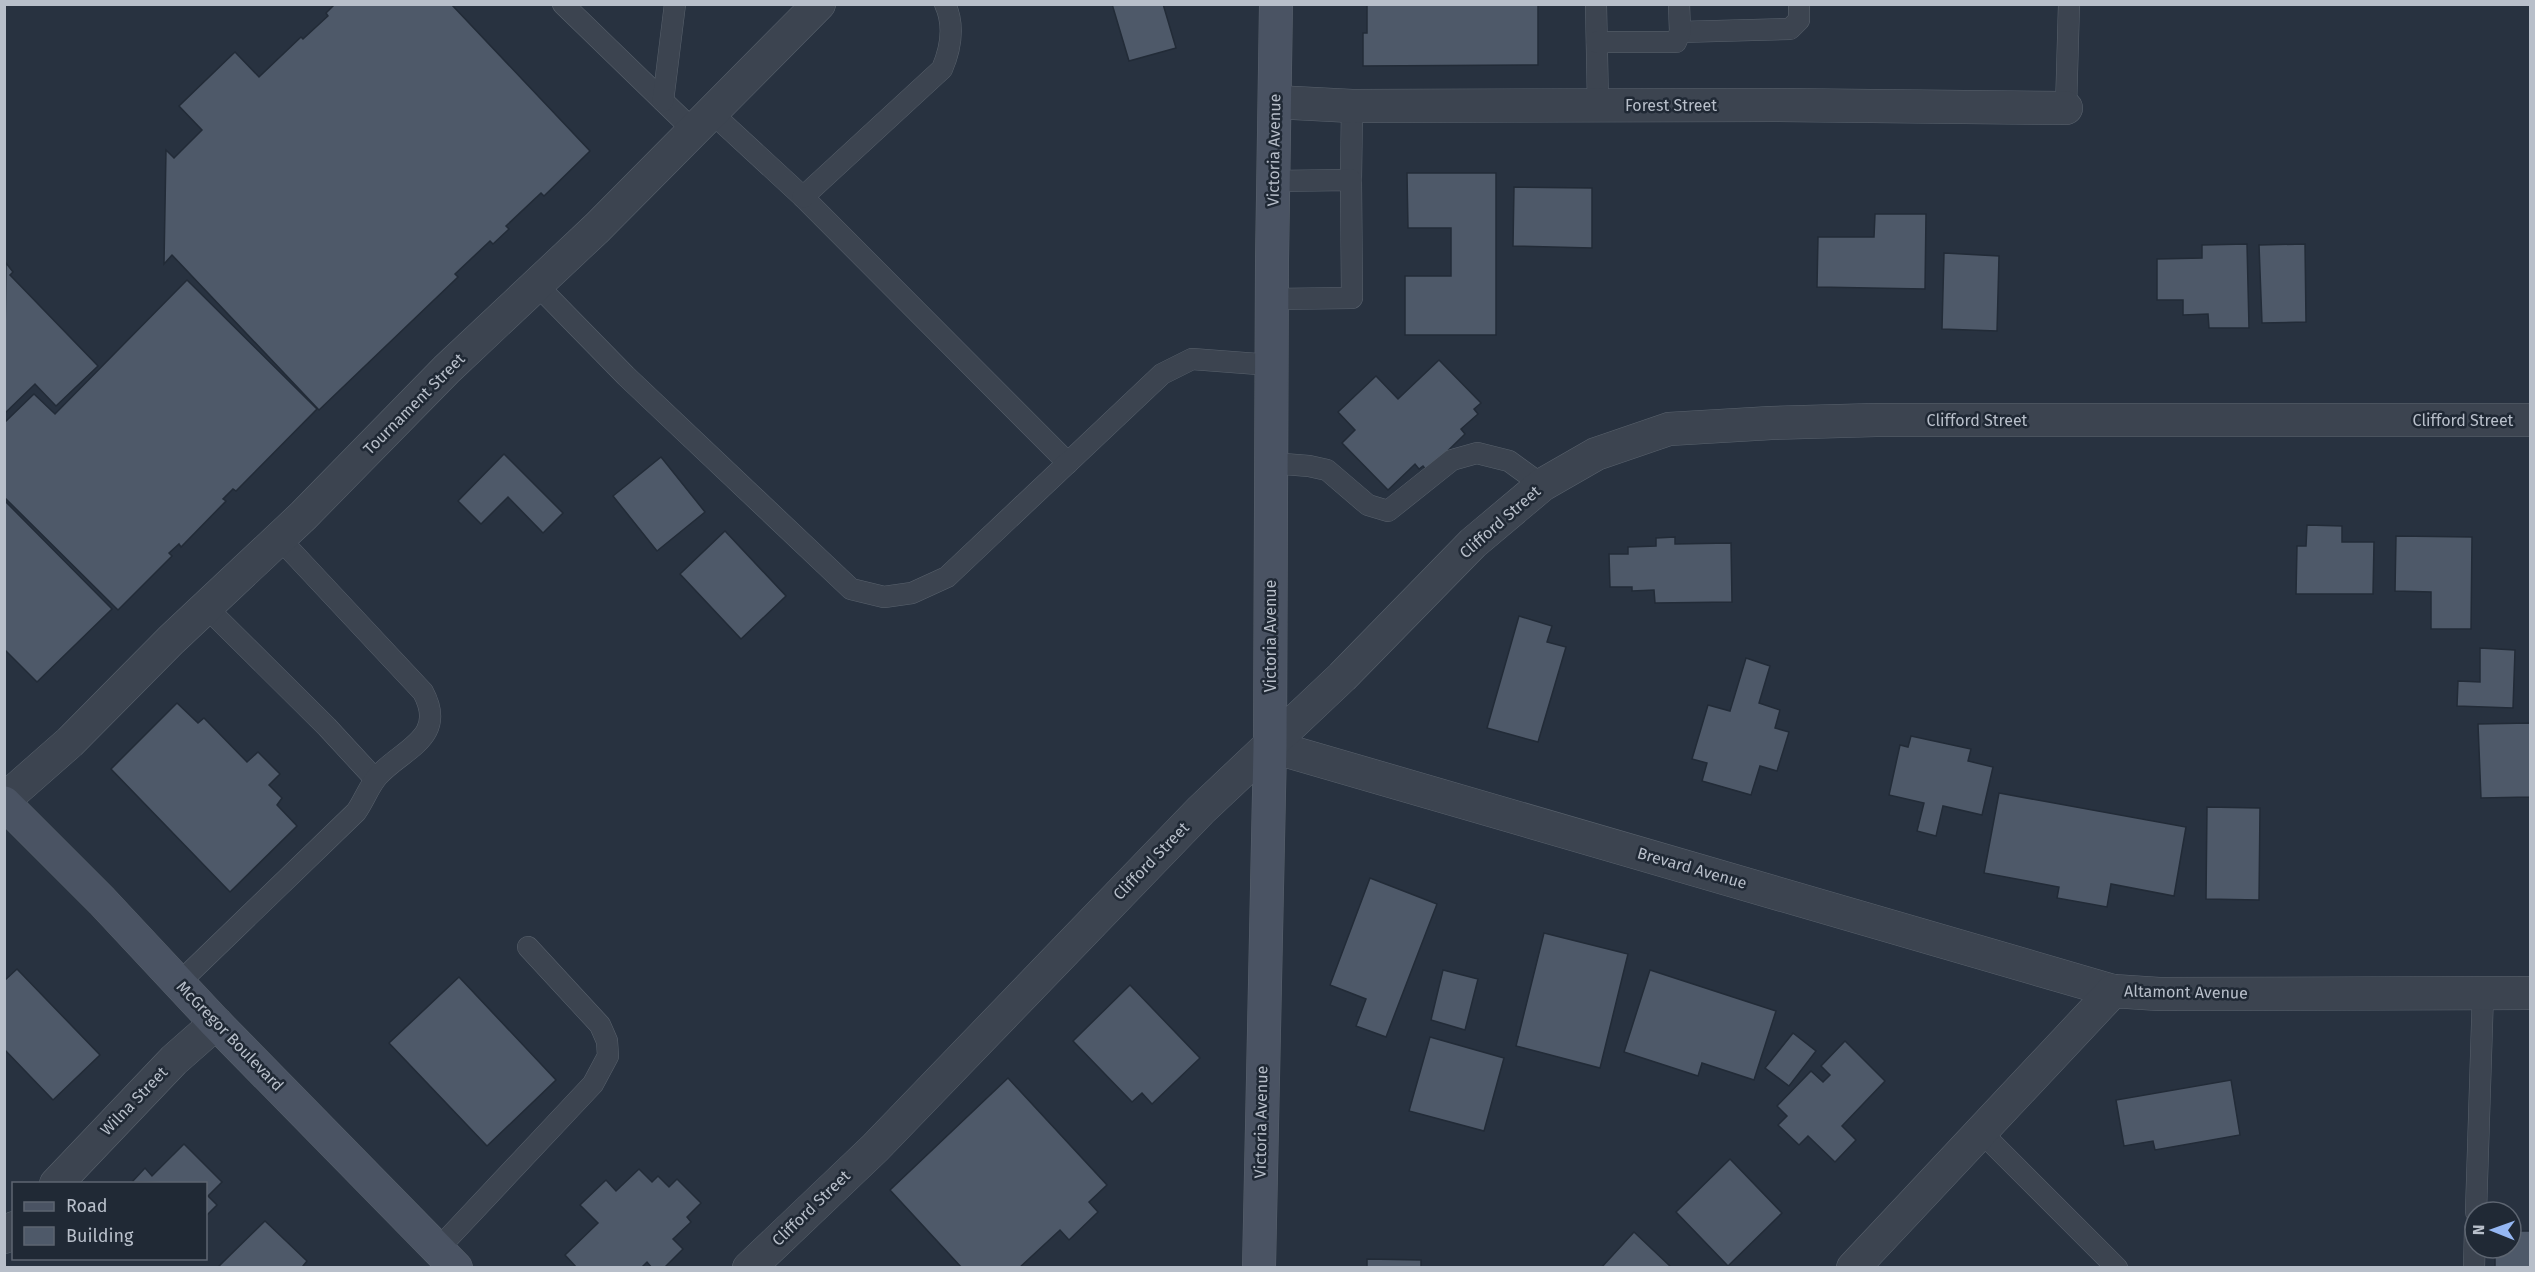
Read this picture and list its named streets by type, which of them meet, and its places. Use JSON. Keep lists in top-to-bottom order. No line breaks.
{"streets":{"street":["Forest Street","Victoria Avenue","Tournament Street","Clifford Street","Brevard Avenue","Altamont Avenue","McGregor Boulevard","Wilna Street"]},"crossings":[["Forest Street","Victoria Avenue"],["Victoria Avenue","Clifford Street"],["Victoria Avenue","Brevard Avenue"],["Tournament Street","McGregor Boulevard"],["Clifford Street","Brevard Avenue"],["Brevard Avenue","Altamont Avenue"],["McGregor Boulevard","Wilna Street"]],"legend":["Road","Building"],"north":"left"}
